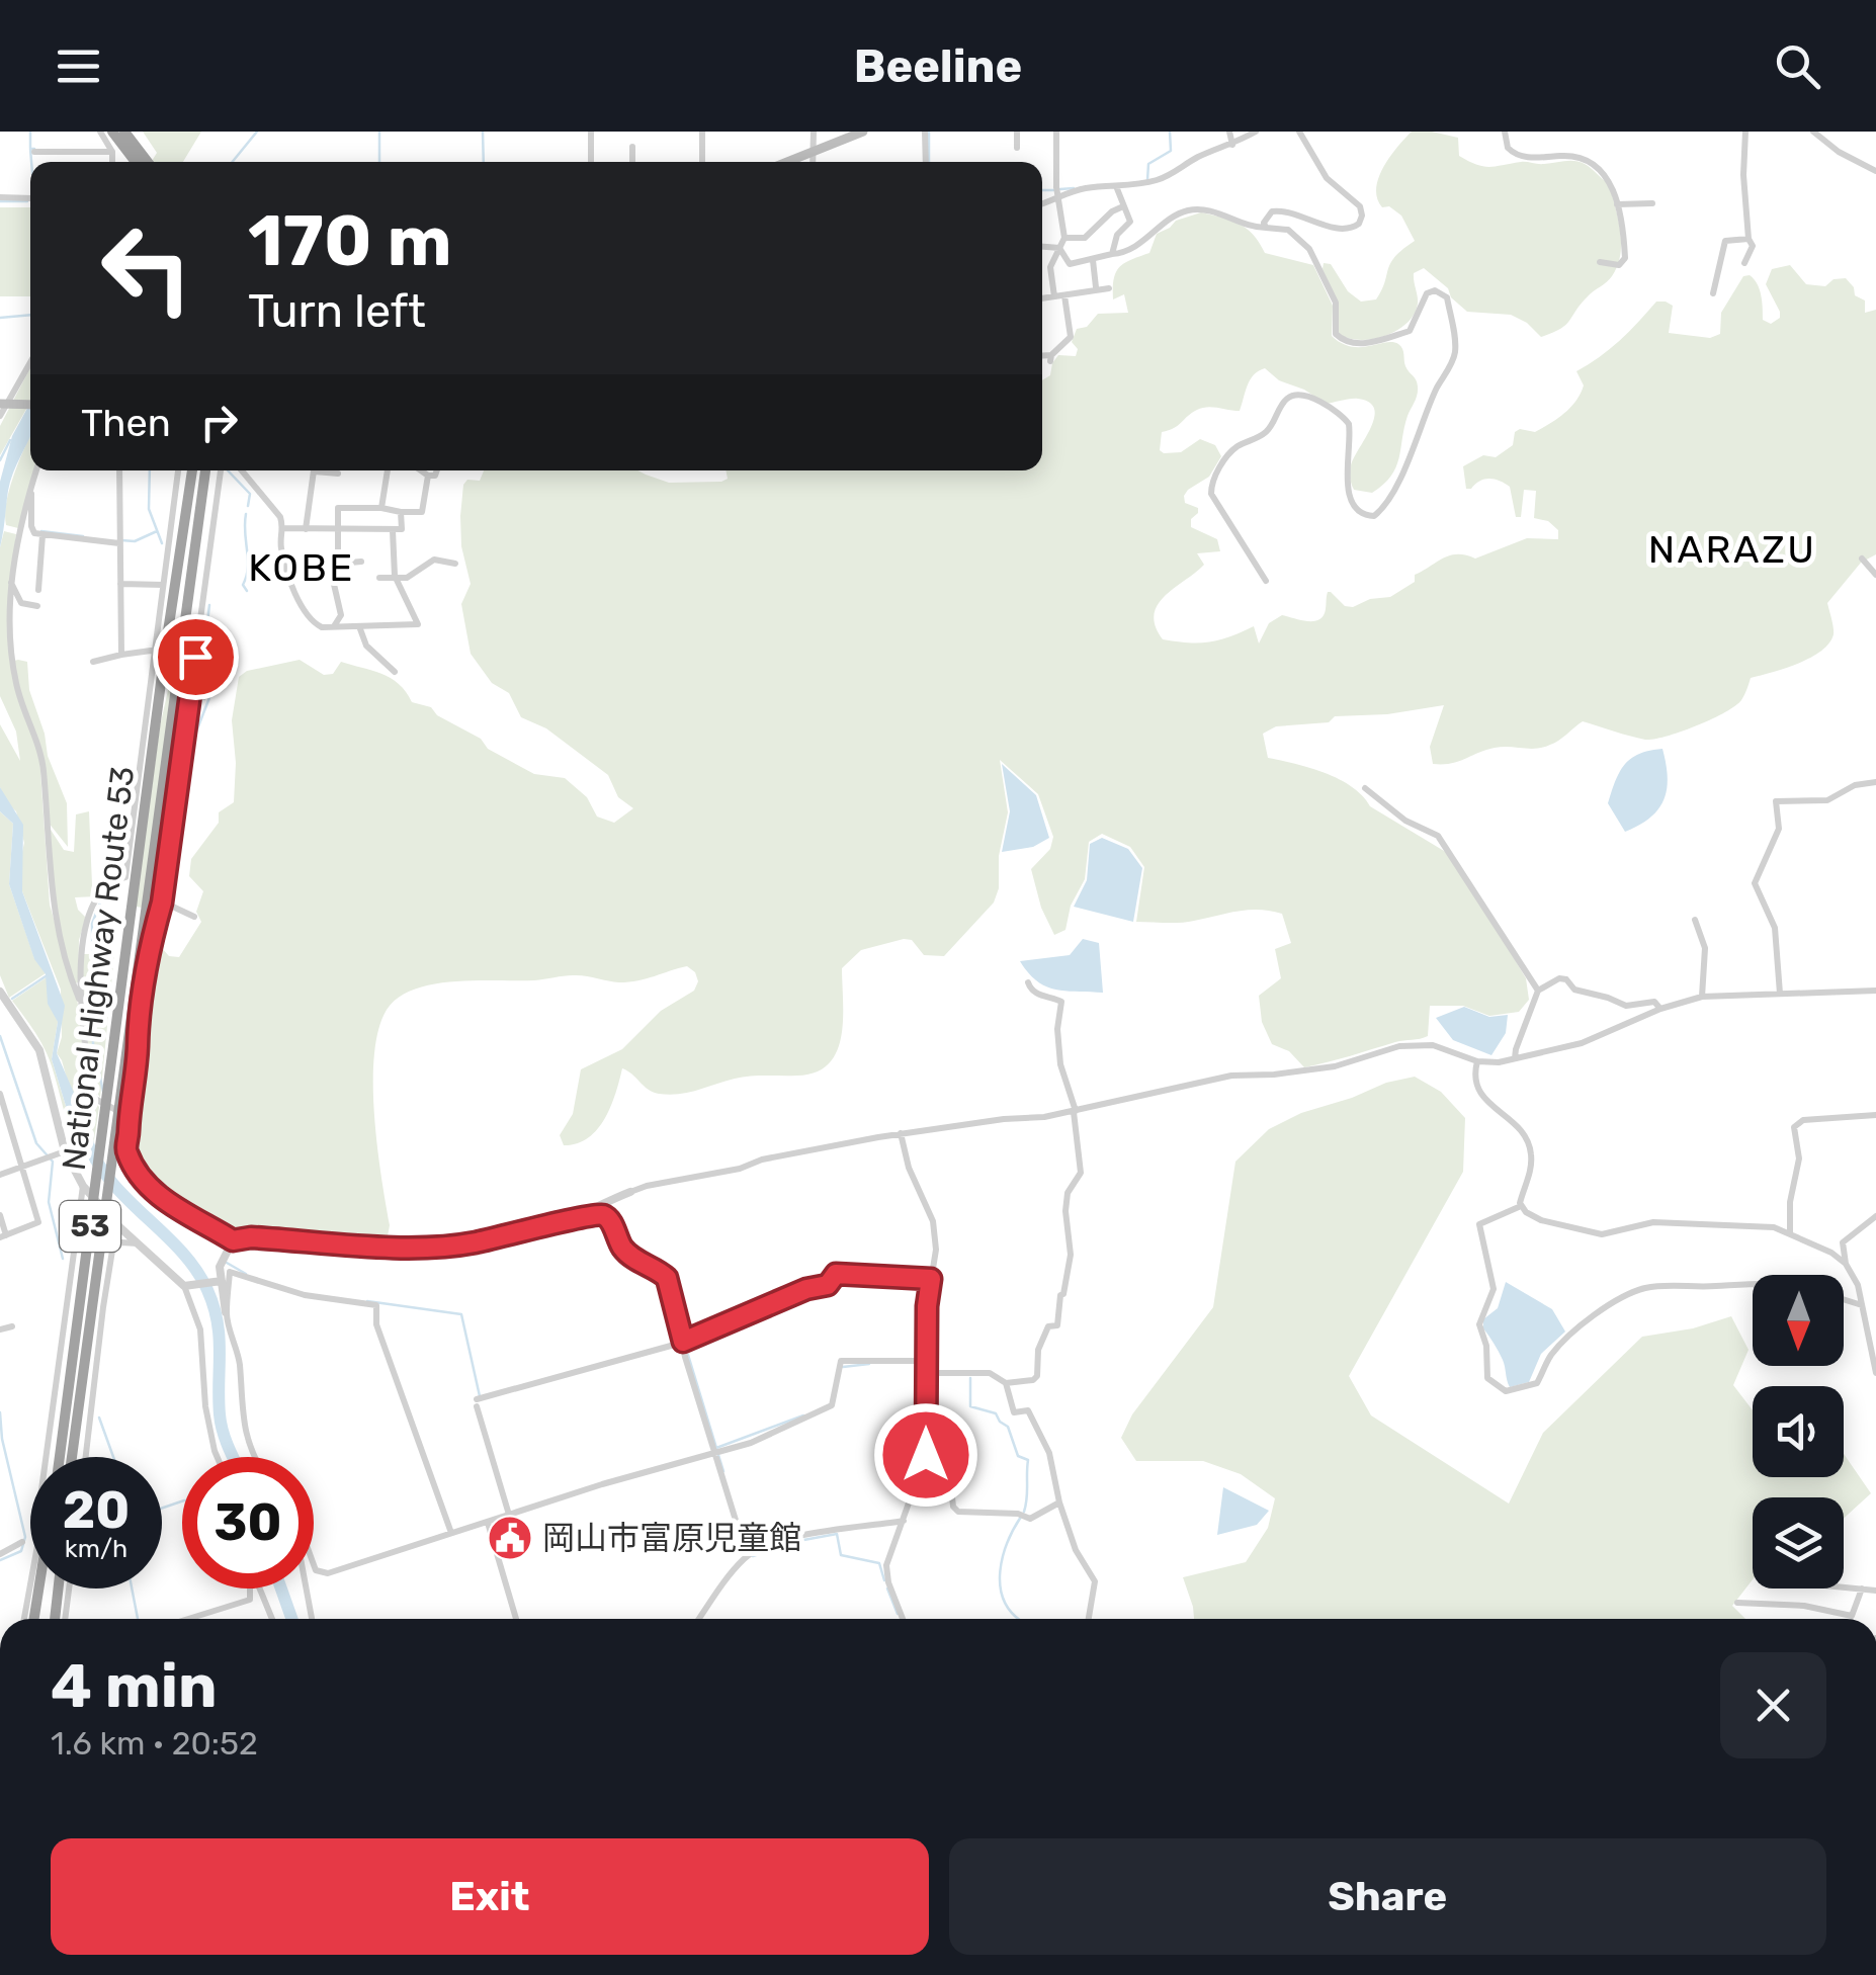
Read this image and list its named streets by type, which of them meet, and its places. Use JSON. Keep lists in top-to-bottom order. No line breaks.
{"streets":{"highway":["National Highway Route 53","53"]},"districts":["NARAZU","KOBE"],"places":{"public building":["岡山市富原児童館"]},"north":"bottom","page":{"header":"Beeline","turn":["170 m","Turn left"],"then":"Then","speed":"20 km/h","limit":"30","heading":["4 min","1.6 km · 20:52"],"buttons":["Exit","Share"]}}
